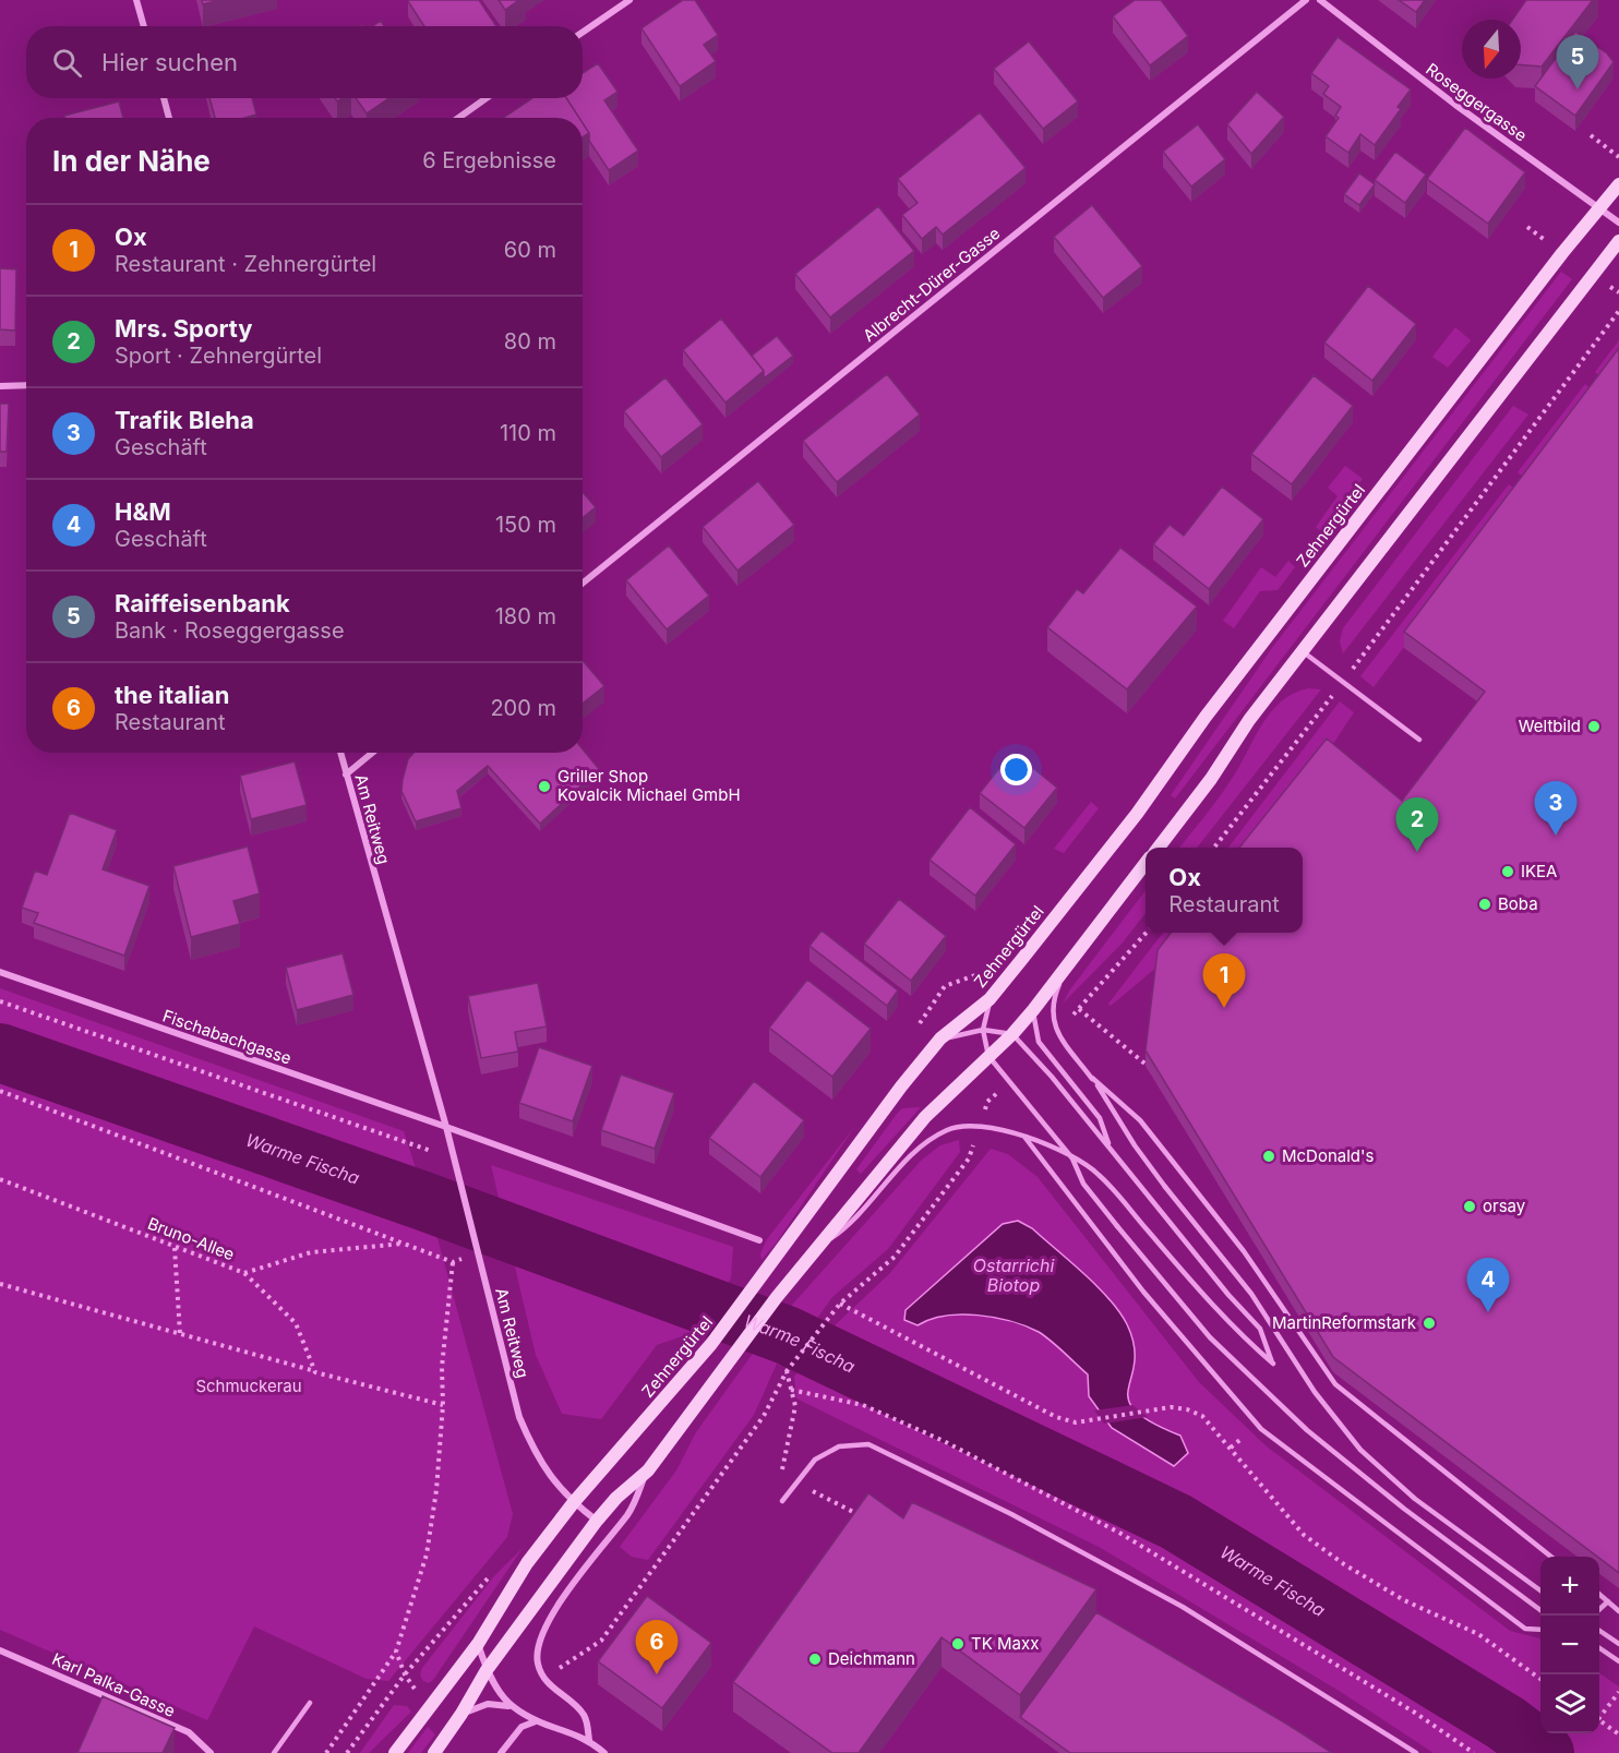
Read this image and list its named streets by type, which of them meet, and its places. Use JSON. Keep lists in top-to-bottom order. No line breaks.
{"streets":{"main road":["Zehnergürtel"],"street":["Roseggergasse","Albrecht-Dürer-Gasse","Am Reitweg","Fischabachgasse","Karl Palka-Gasse"],"path":["Bruno-Allee"]},"crossings":[["Roseggergasse","Zehnergürtel"],["Zehnergürtel","Am Reitweg"],["Am Reitweg","Fischabachgasse"]],"water":["Warme Fischa","Ostarrichi Biotop"],"parks":["Schmuckerau"],"places":["Weltbild","Griller Shop Kovalcik Michael GmbH","IKEA","Boba","McDonald's","orsay","MartinReformstark","TK Maxx","Deichmann"],"north":"bottom","page":{"search":"Hier suchen","pins":["5","3","2","1","4","6"],"heading":["In der Nähe","6 Ergebnisse"],"list":[{"mark":"1","name":"Ox","note":"Restaurant · Zehnergürtel","value":"60 m"},{"mark":"2","name":"Mrs. Sporty","note":"Sport · Zehnergürtel","value":"80 m"},{"mark":"3","name":"Trafik Bleha","note":"Geschäft","value":"110 m"},{"mark":"4","name":"H&M","note":"Geschäft","value":"150 m"},{"mark":"5","name":"Raiffeisenbank","note":"Bank · Roseggergasse","value":"180 m"},{"mark":"6","name":"the italian","note":"Restaurant","value":"200 m"}],"popup":["Ox","Restaurant"],"map_buttons":["+","−"]}}
